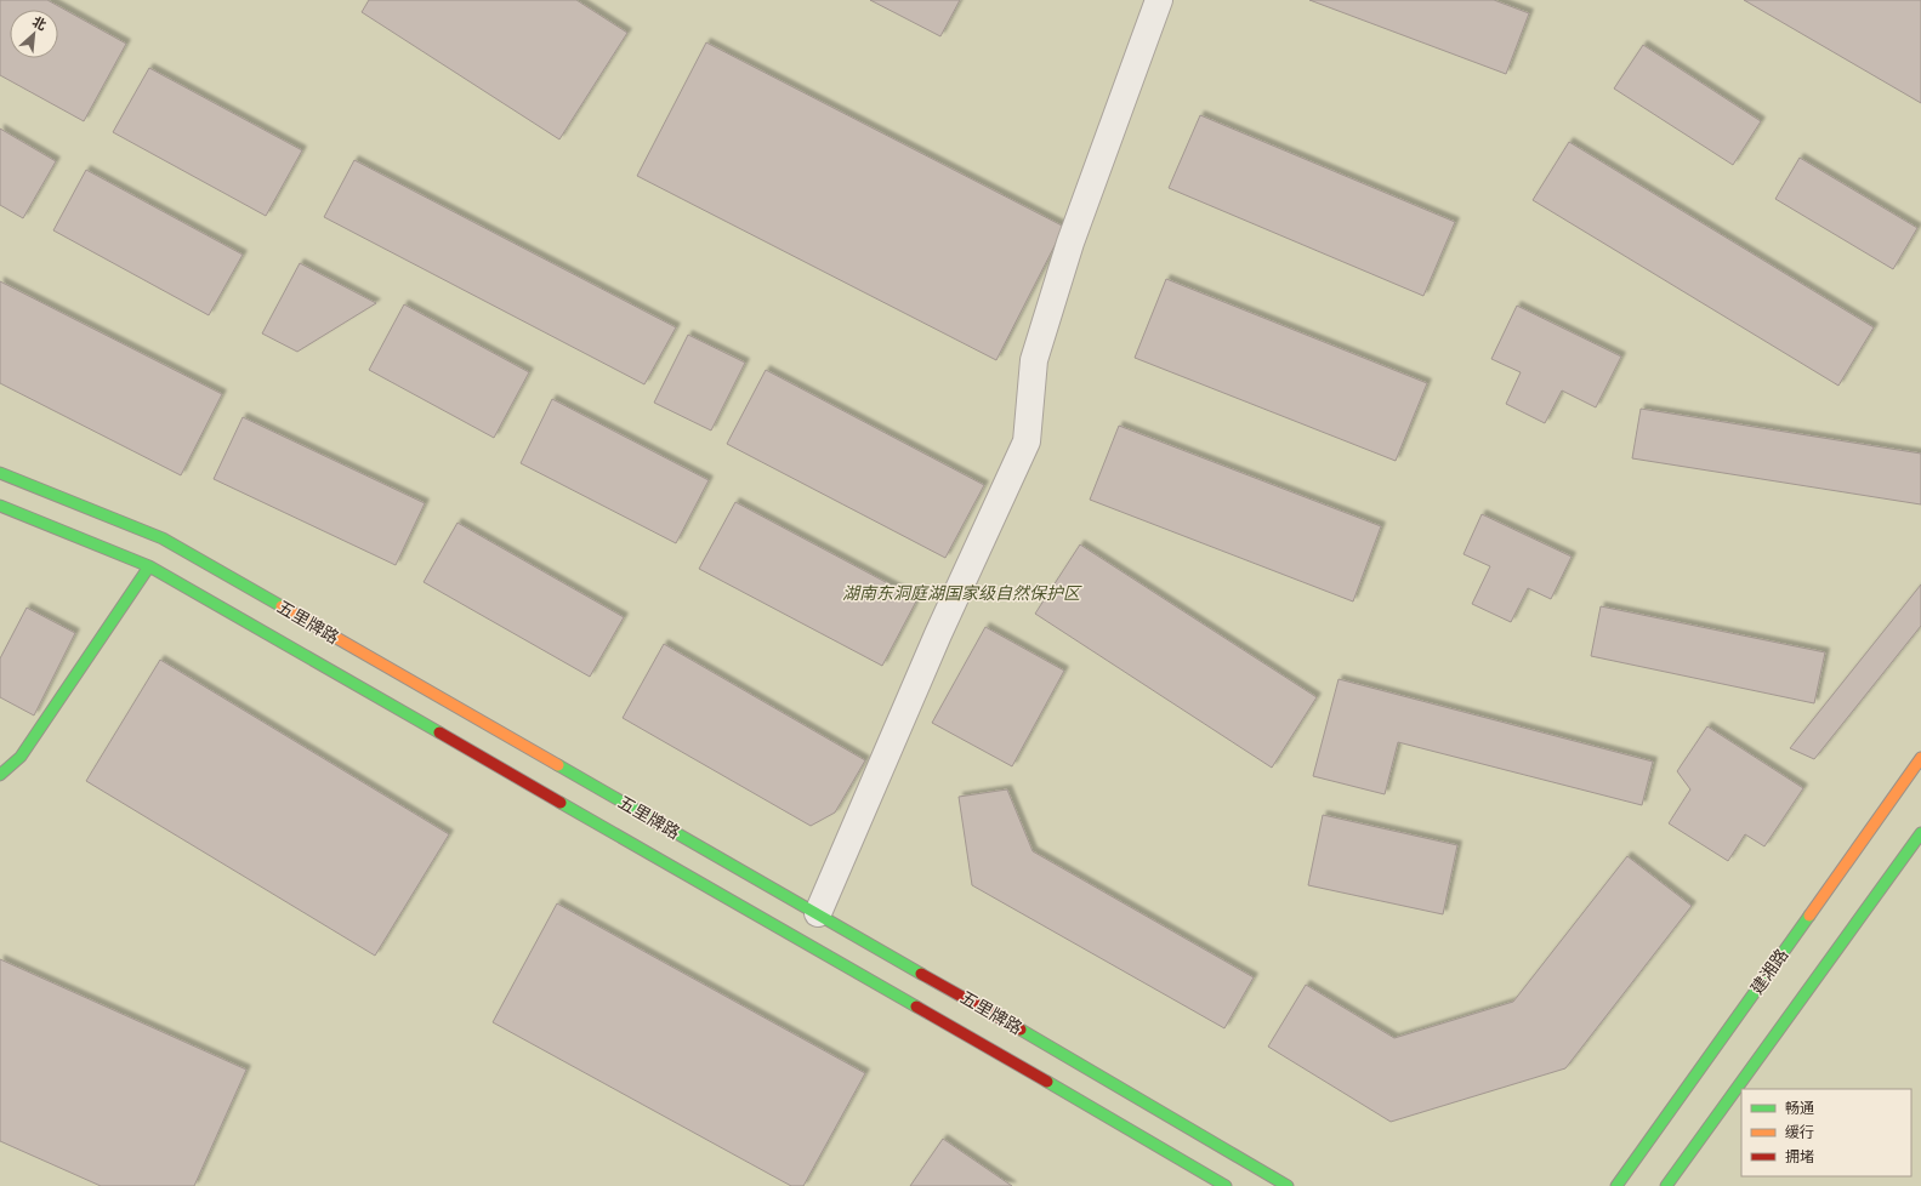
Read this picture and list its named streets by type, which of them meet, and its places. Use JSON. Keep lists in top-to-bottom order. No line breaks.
{"streets":{"main road":["五里牌路","建湘路"]},"parks":["湖南东洞庭湖国家级自然保护区"],"legend":["畅通","缓行","拥堵"],"north":"top right"}
